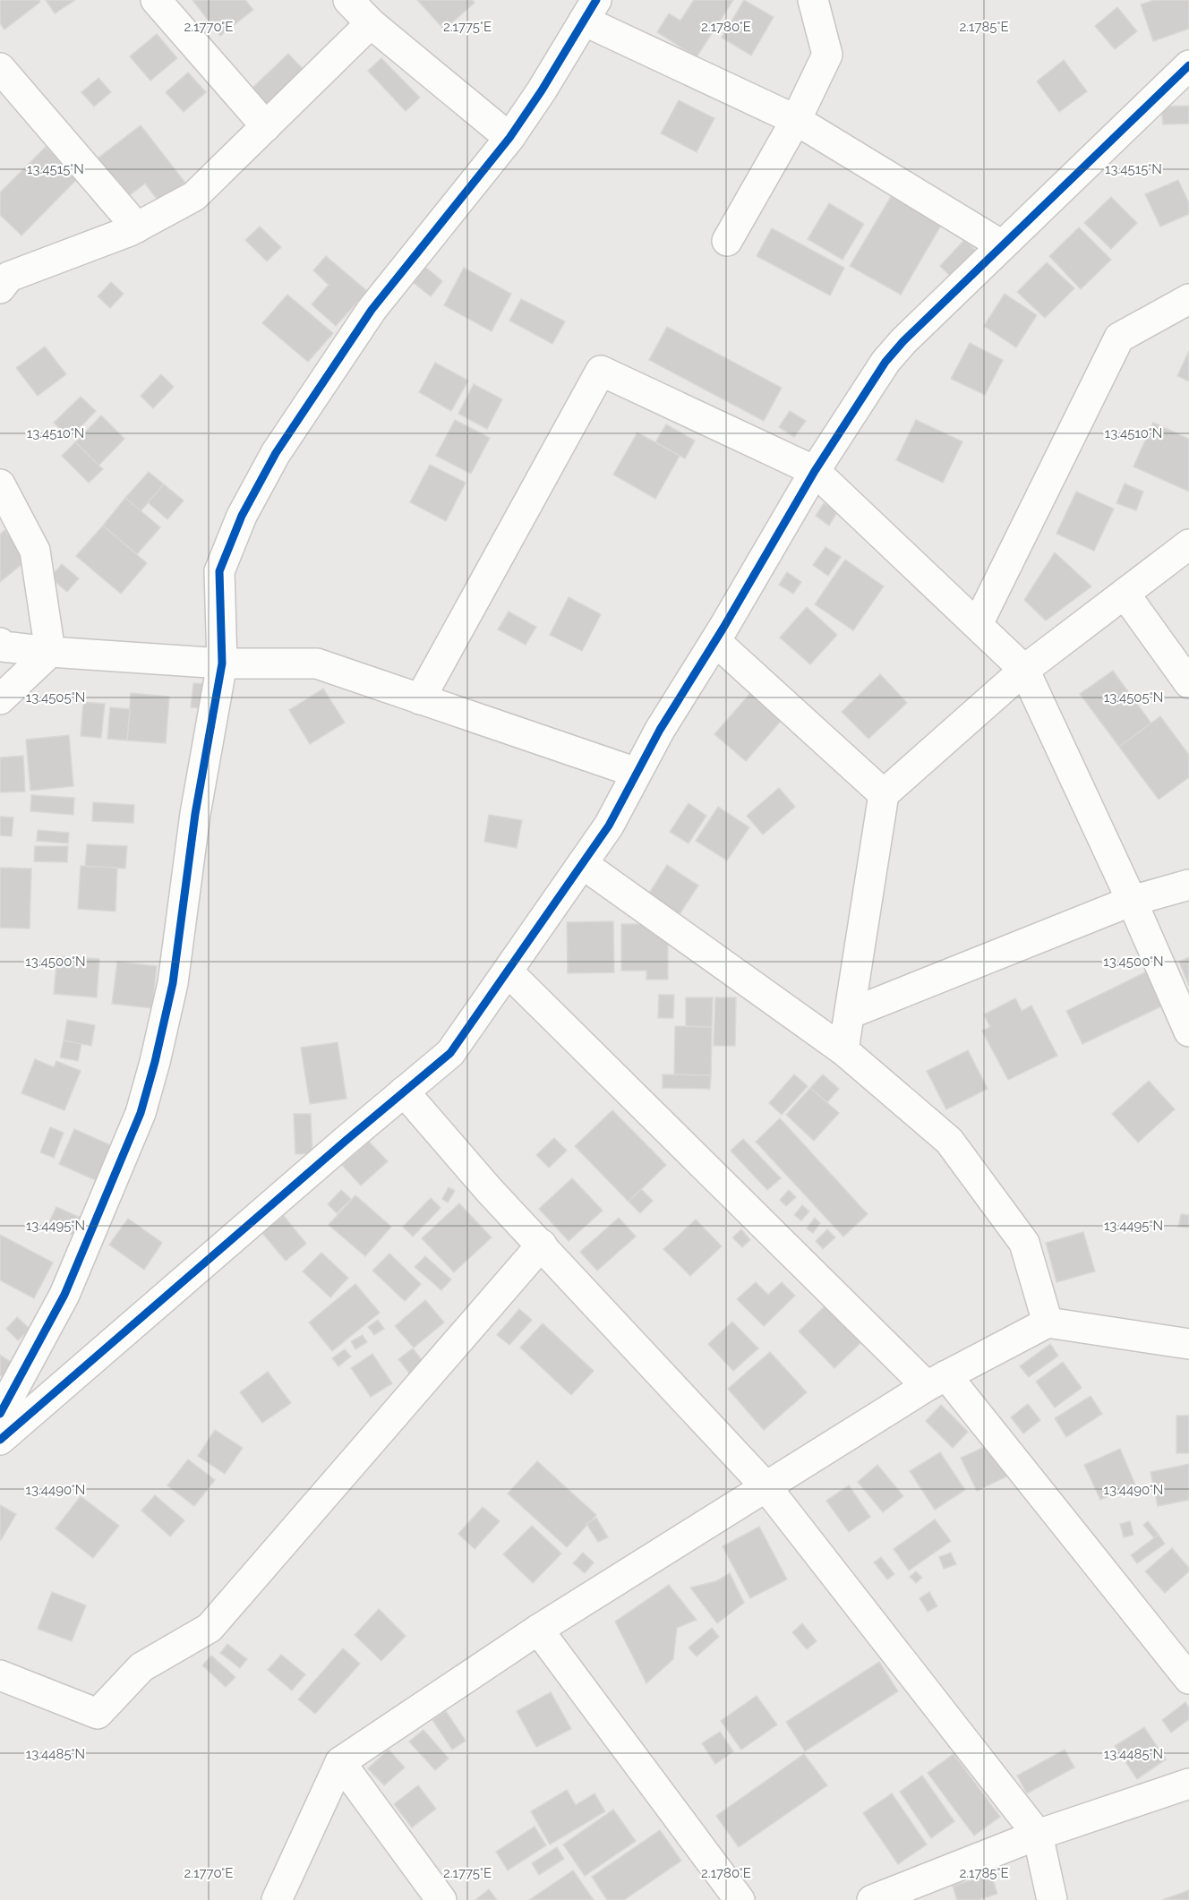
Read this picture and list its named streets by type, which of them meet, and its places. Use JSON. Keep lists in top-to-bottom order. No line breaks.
{"coordinates":["2.1770°E","2.1775°E","2.1780°E","2.1785°E","13.4515°N","13.4510°N","13.4505°N","13.4500°N","13.4495°N","13.4490°N","13.4485°N"]}
